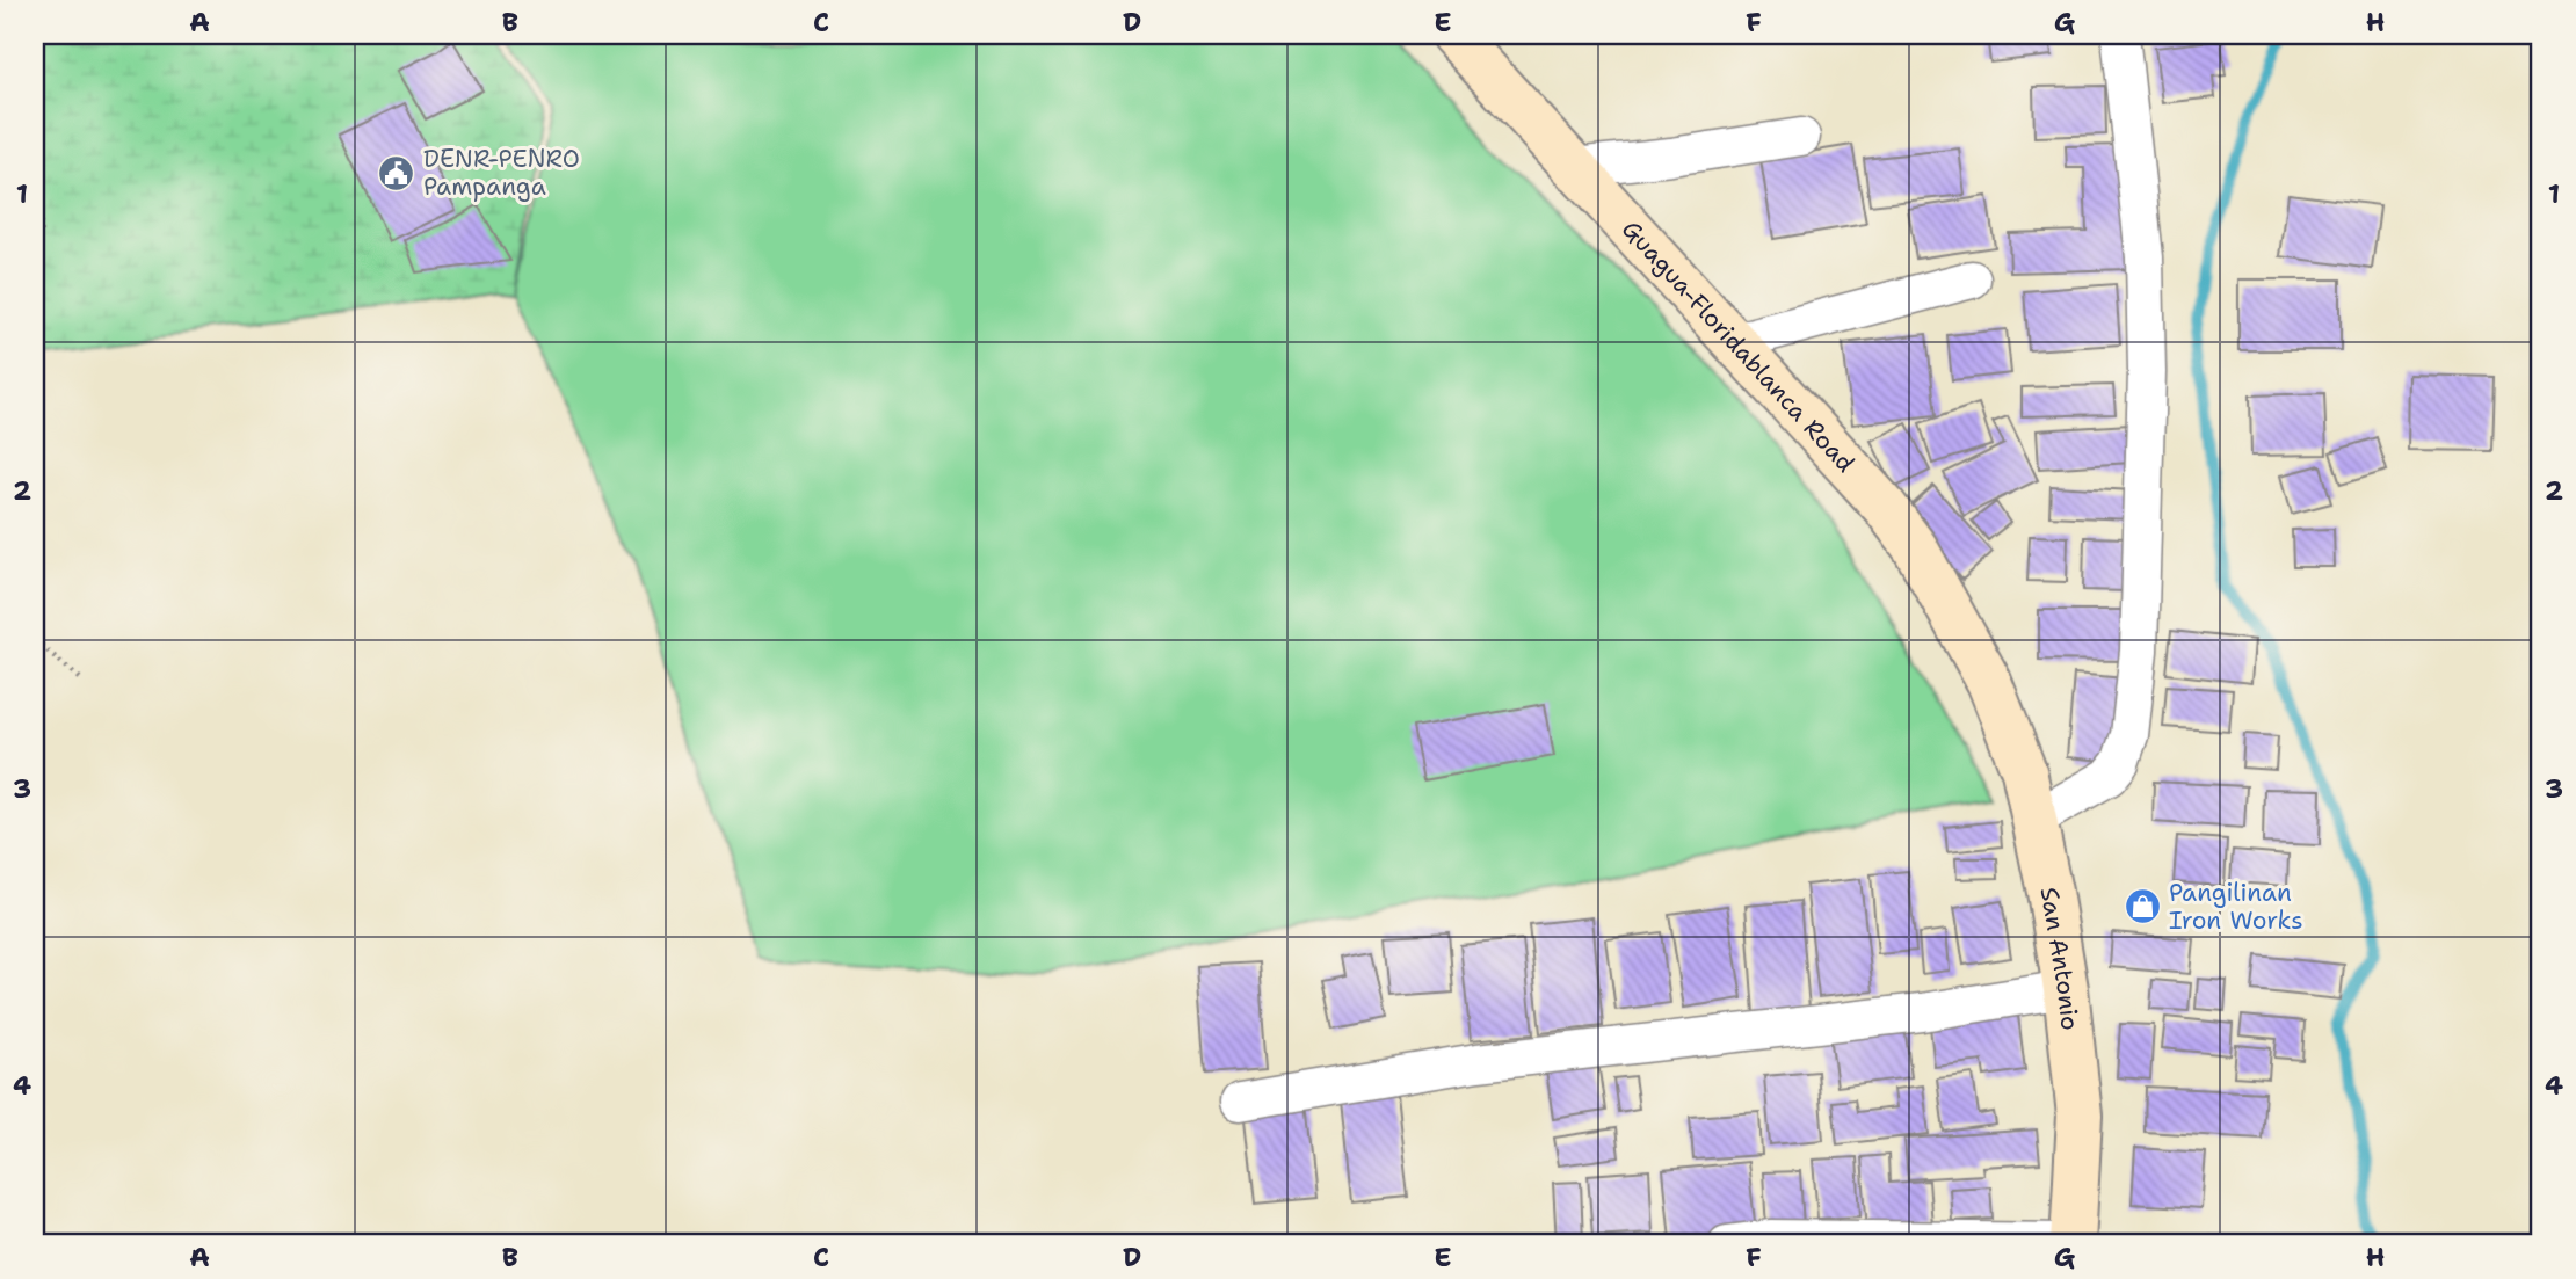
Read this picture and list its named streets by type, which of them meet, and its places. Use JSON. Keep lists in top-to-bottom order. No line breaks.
{"streets":{"main road":["Guagua-Floridablanca Road","San Antonio"]},"crossings":[["Guagua-Floridablanca Road","San Antonio"]],"places":{"public building":["DENR-PENRO Pampanga"],"shop":["Pangilinan Iron Works"]},"grid":{"columns":["A","B","C","D","E","F","G","H"],"rows":["1","2","3","4"]}}
